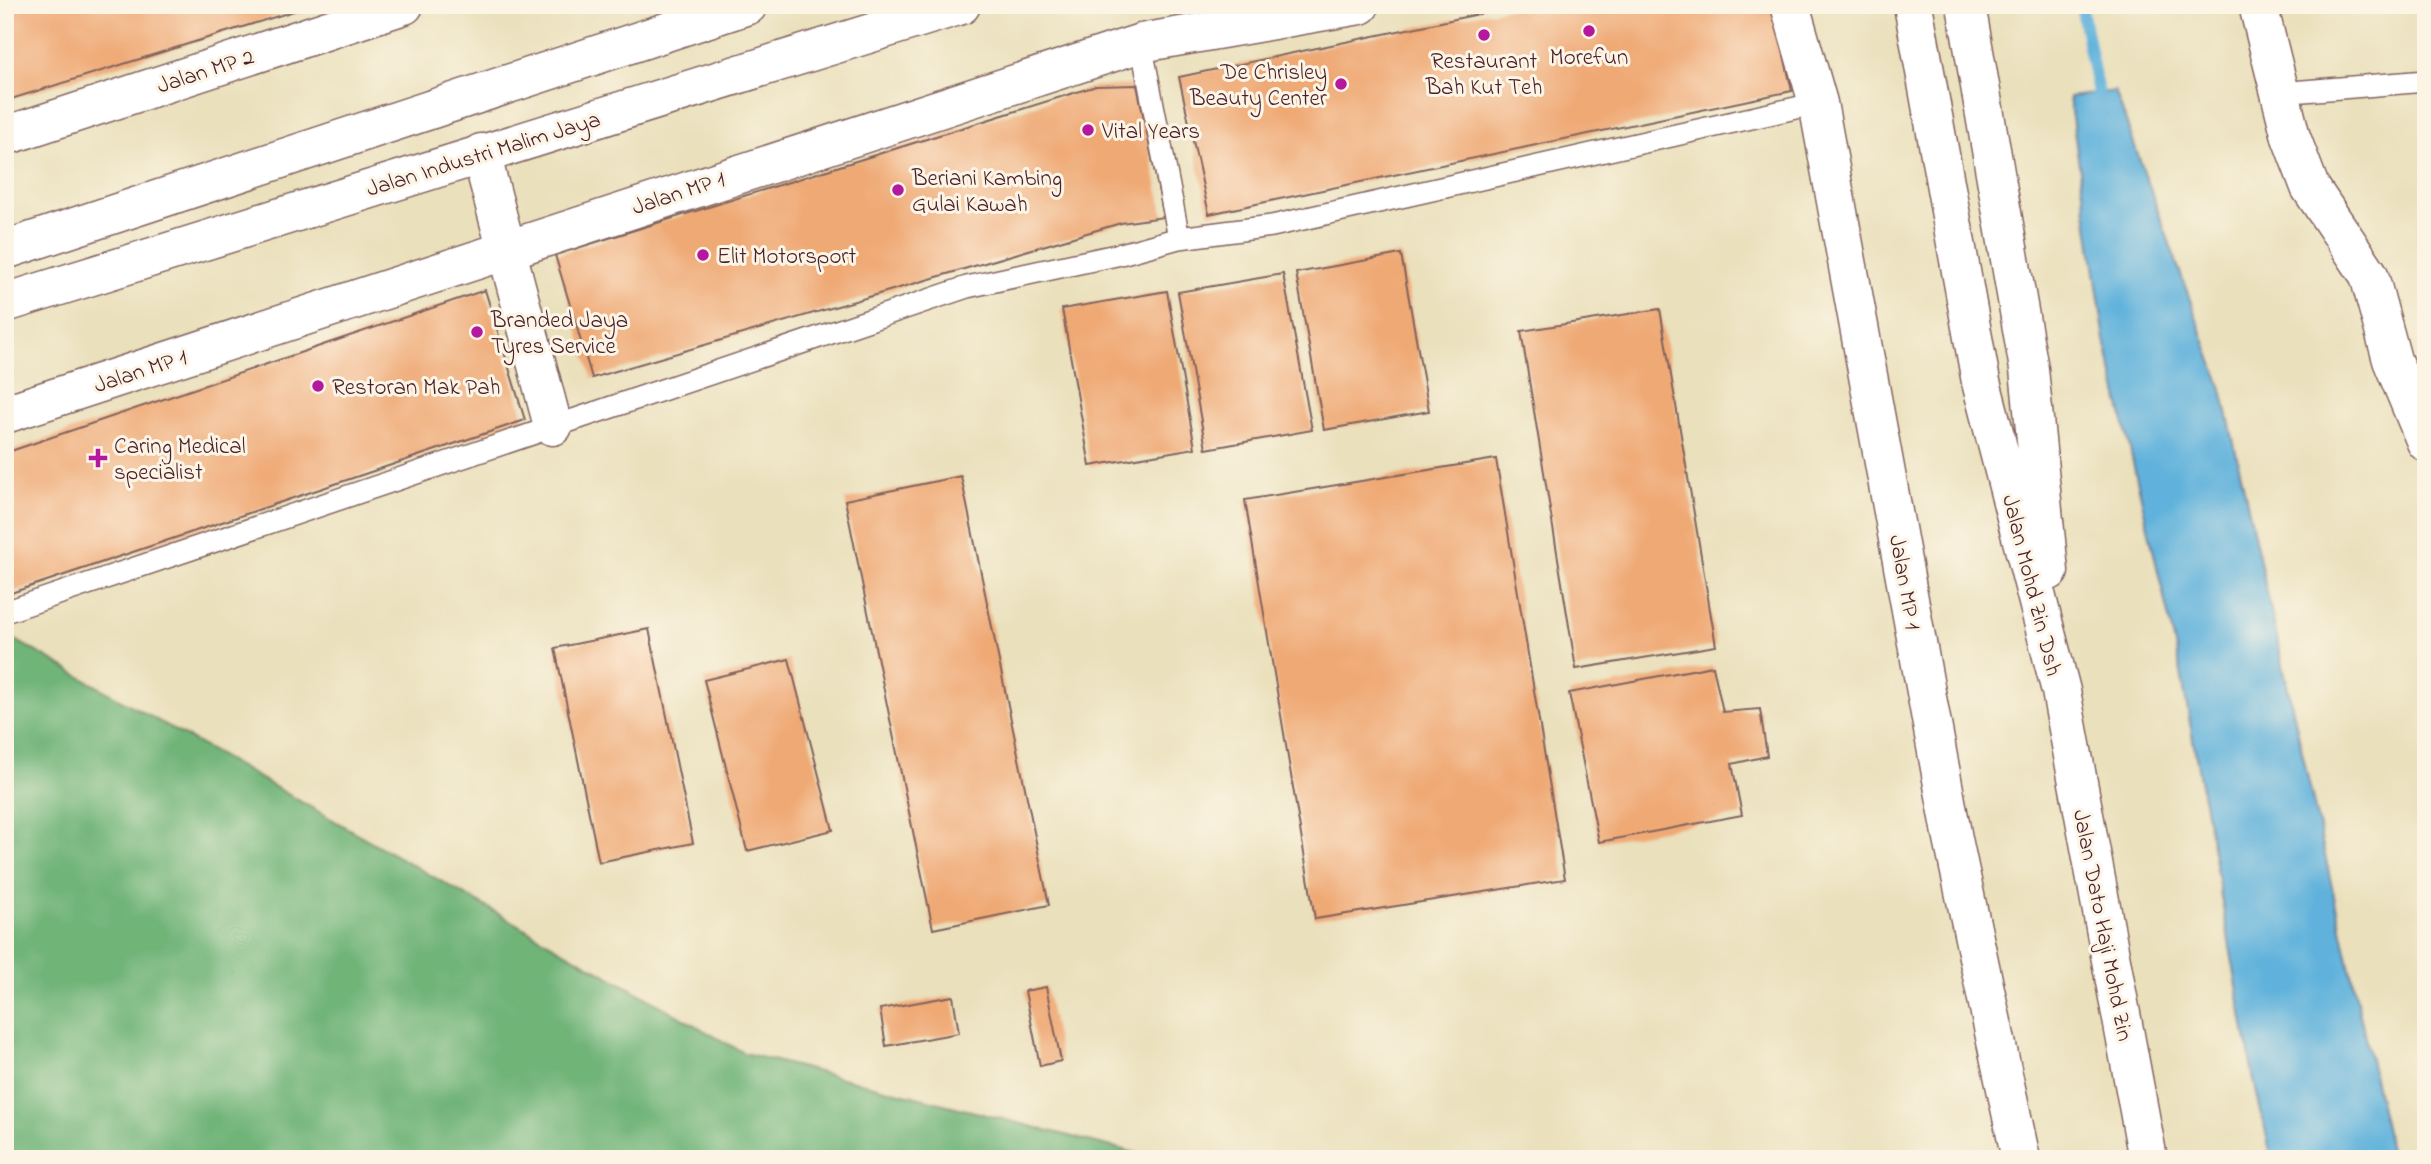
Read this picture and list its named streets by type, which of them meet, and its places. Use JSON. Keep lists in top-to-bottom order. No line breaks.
{"streets":{"street":["Jalan MP 2","Jalan Industri Malim Jaya","Jalan MP 1","Jalan Mohd Zin Dsh","Jalan Dato Haji Mohd Zin"]},"crossings":[["Jalan Mohd Zin Dsh","Jalan Dato Haji Mohd Zin"]],"places":{"other":["Morefun","Restaurant Bah Kut Teh","De Chrisley Beauty Center","Vital Years","Beriani Kambing Gulai Kawah","Elit Motorsport","Branded Jaya Tyres Service","Restoran Mak Pah"],"health":["Caring Medical specialist"]}}
